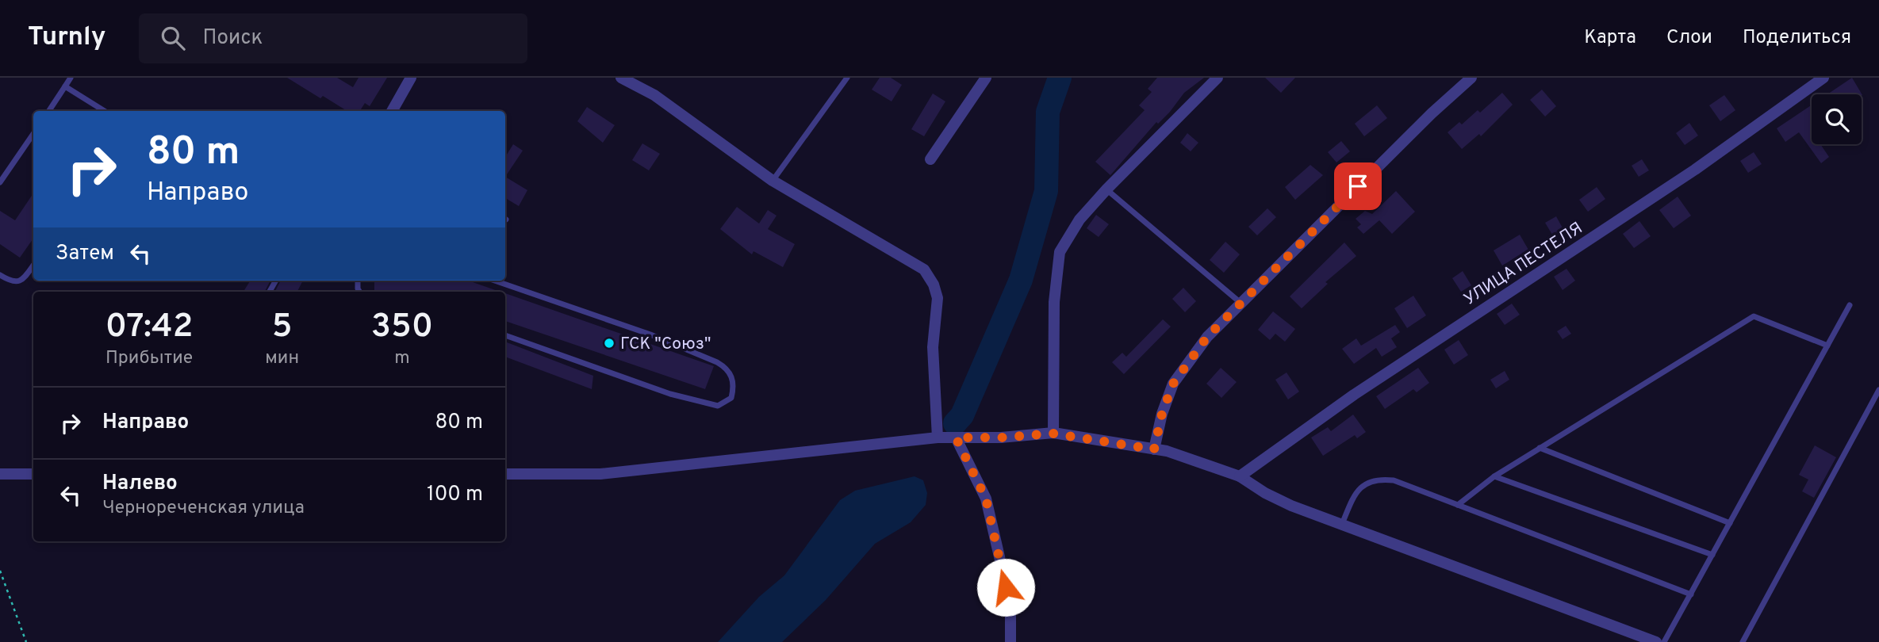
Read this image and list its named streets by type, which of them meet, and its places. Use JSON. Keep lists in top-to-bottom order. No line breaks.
{"streets":{"street":["УЛИЦА ПЕСТЕЛЯ"]},"places":["ГСК \"Союз\""],"page":{"header":"Turnly","search":"Поиск","nav":["Карта","Слои","Поделиться"],"turn":["80 m","Направо"],"then":"Затем","eta":["07:42","Прибытие","5","мин","350","m"],"list":[{"name":"Направо","value":"80 m"},{"name":"Налево","note":"Чернореченская улица","value":"100 m"}]}}
